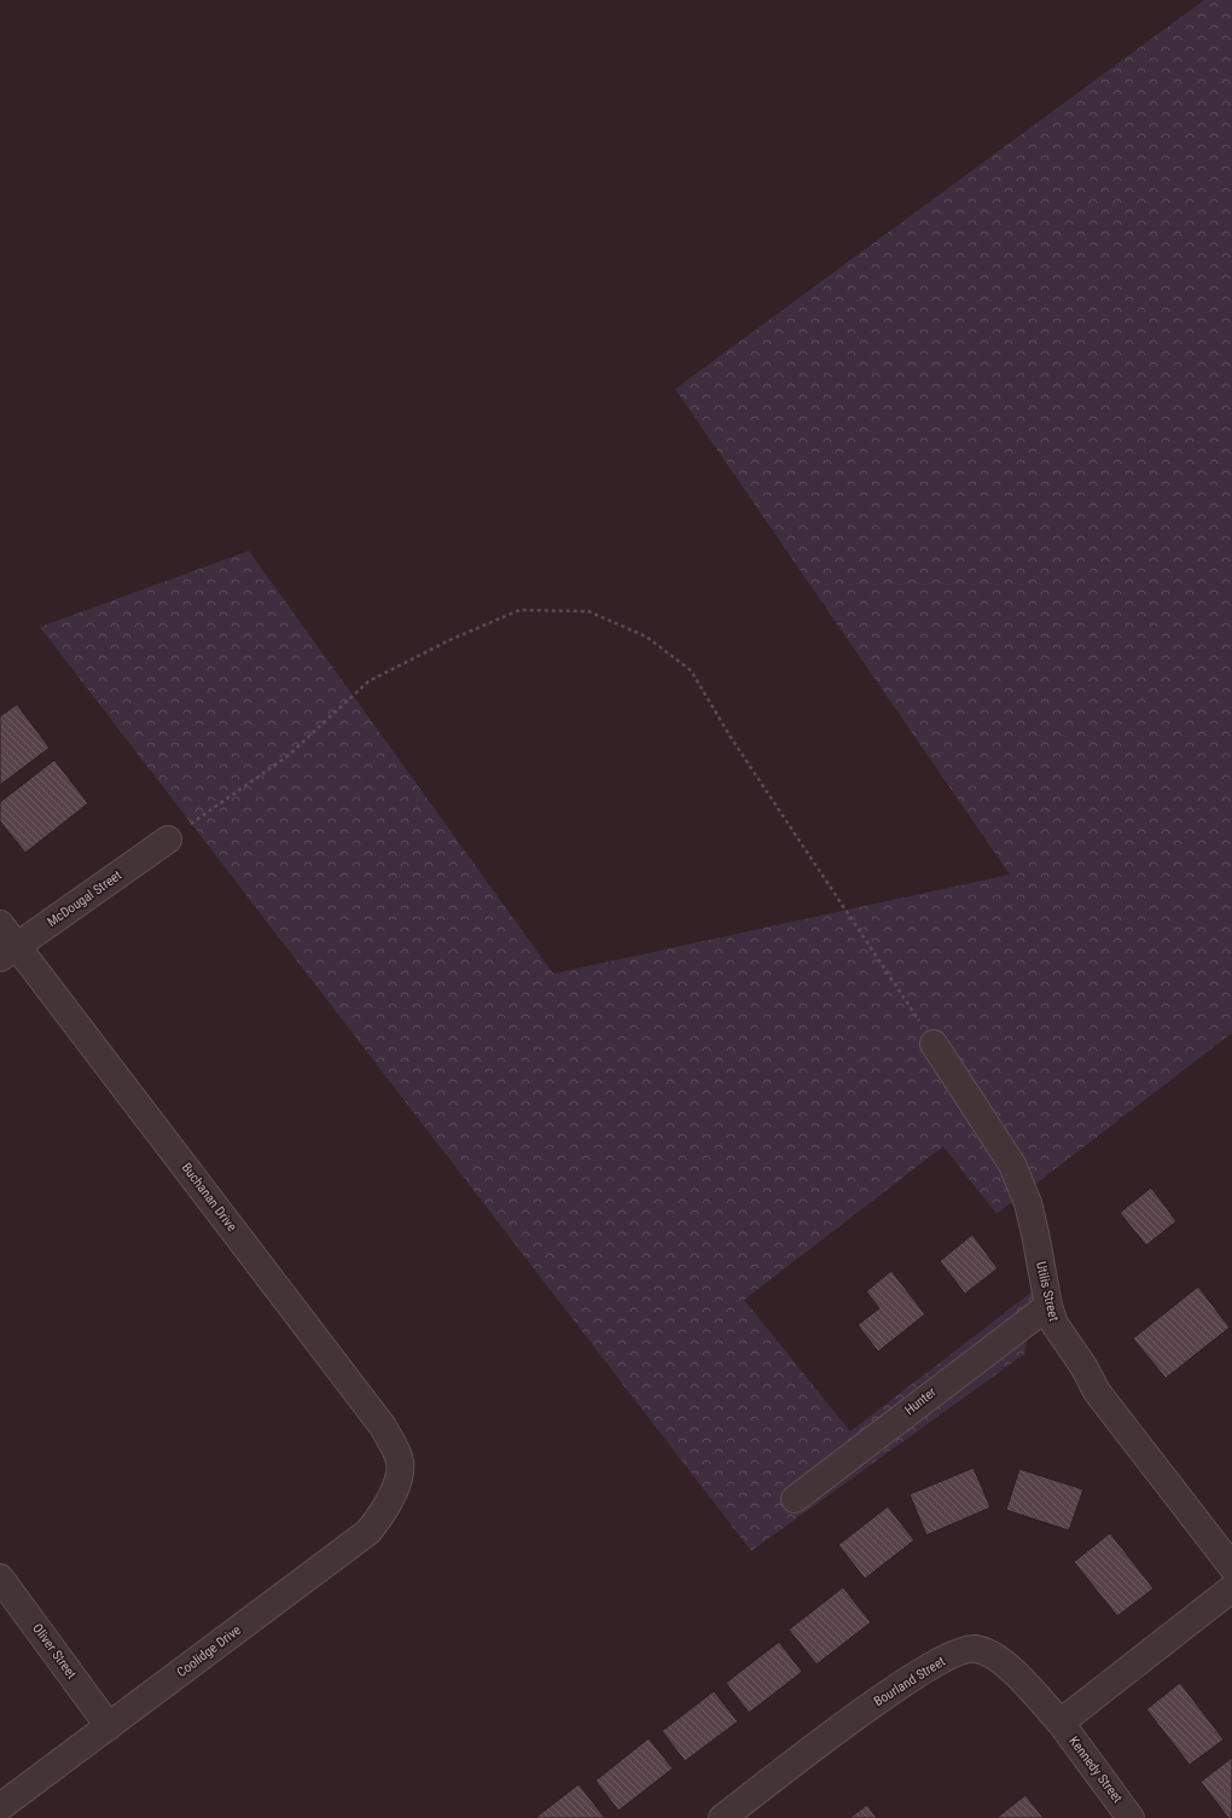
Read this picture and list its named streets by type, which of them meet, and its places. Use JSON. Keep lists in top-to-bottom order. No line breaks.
{"streets":{"street":["McDougal Street","Buchanan Drive","Utilis Street","Hunter","Oliver Street","Coolidge Drive","Bourland Street","Kennedy Street"]},"crossings":[["McDougal Street","Buchanan Drive"],["Buchanan Drive","Coolidge Drive"],["Utilis Street","Hunter"],["Oliver Street","Coolidge Drive"],["Bourland Street","Kennedy Street"]]}
